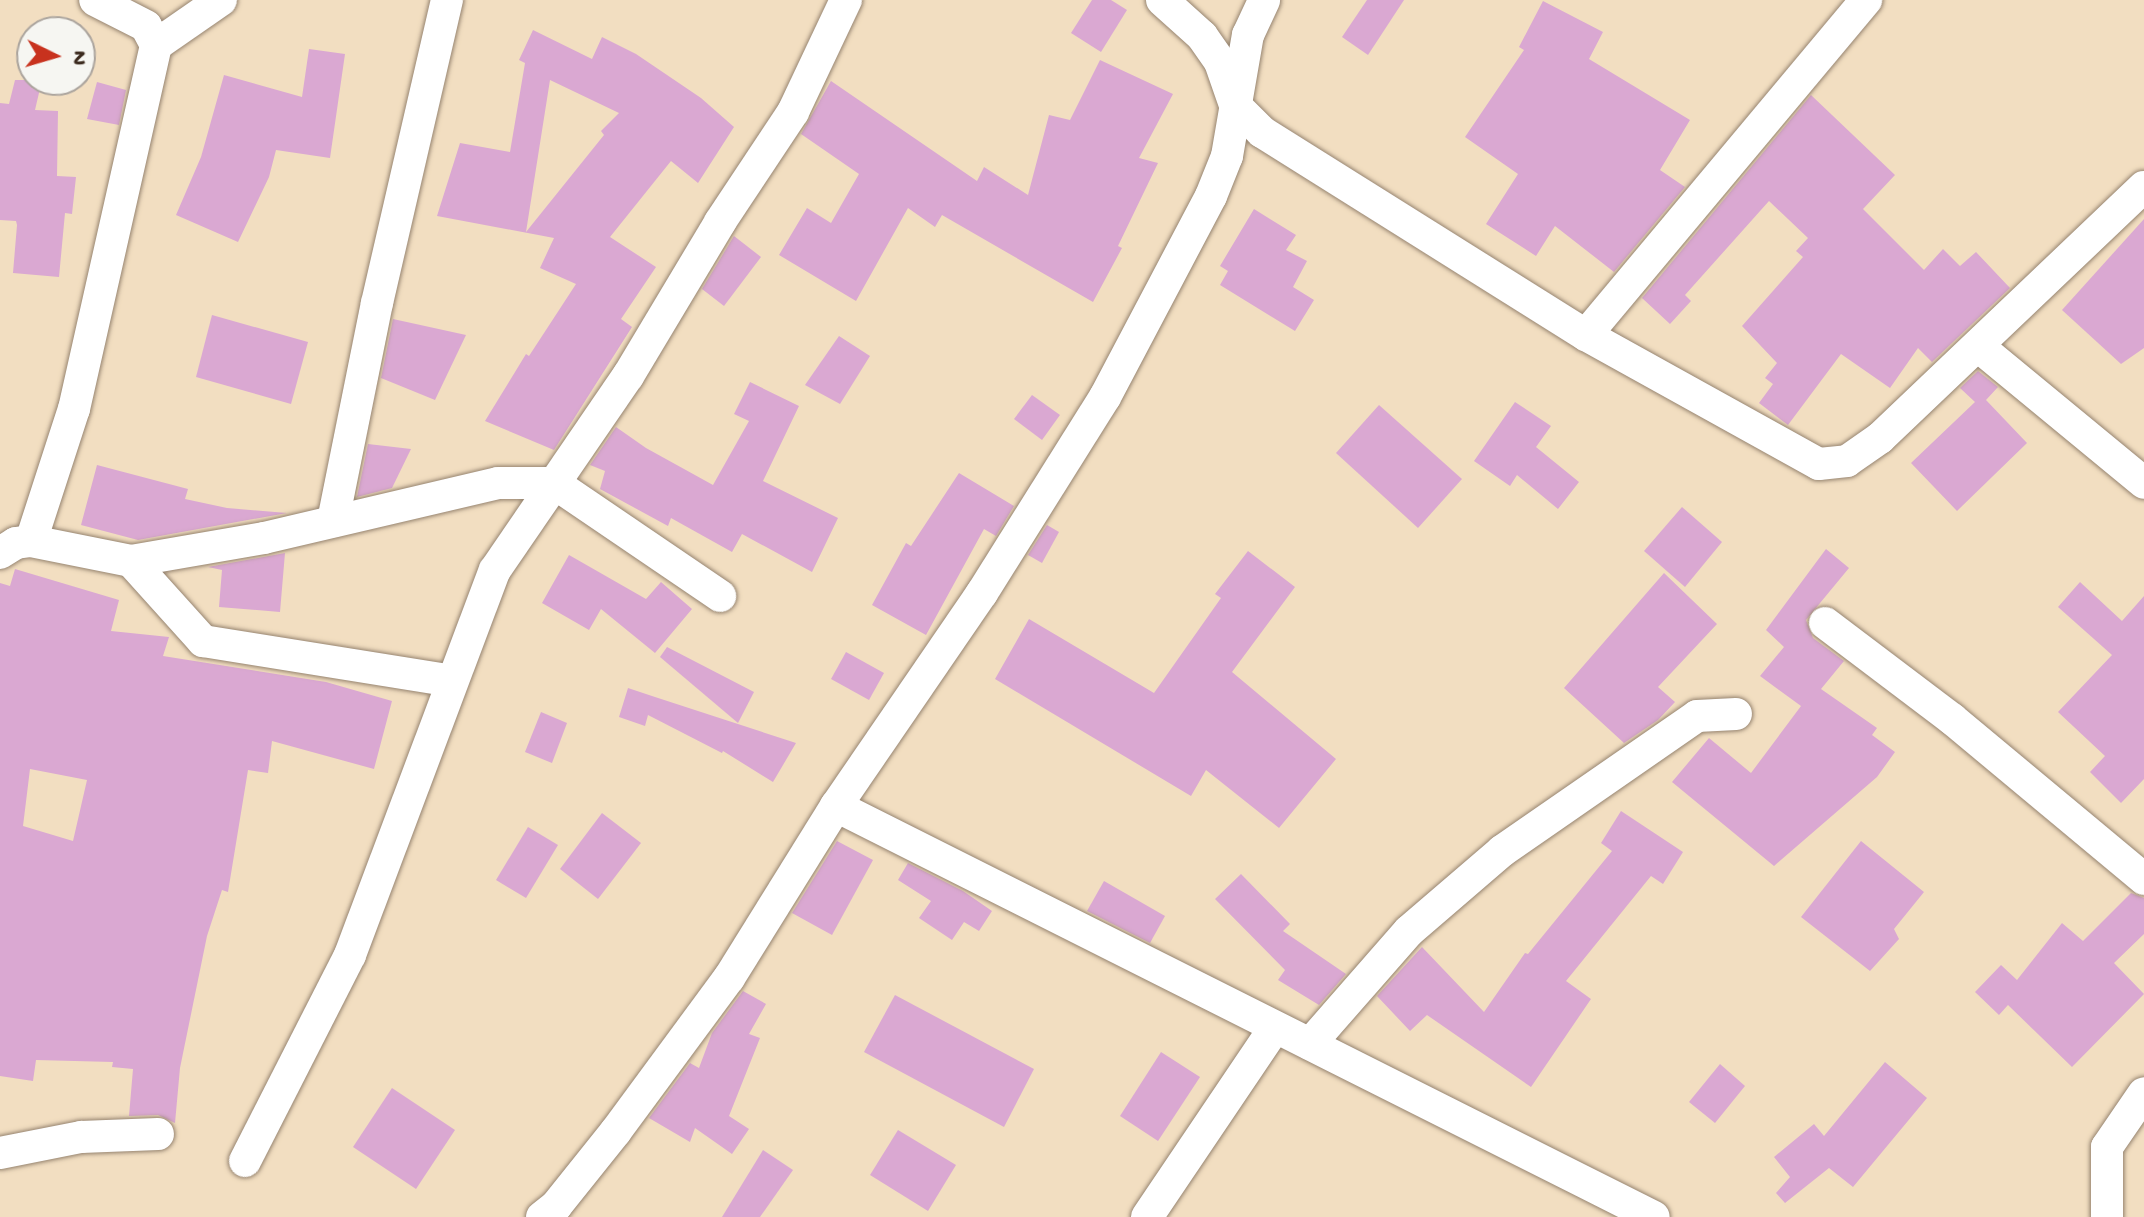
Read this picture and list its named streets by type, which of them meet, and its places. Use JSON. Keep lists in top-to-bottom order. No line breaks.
{"north":"right"}
